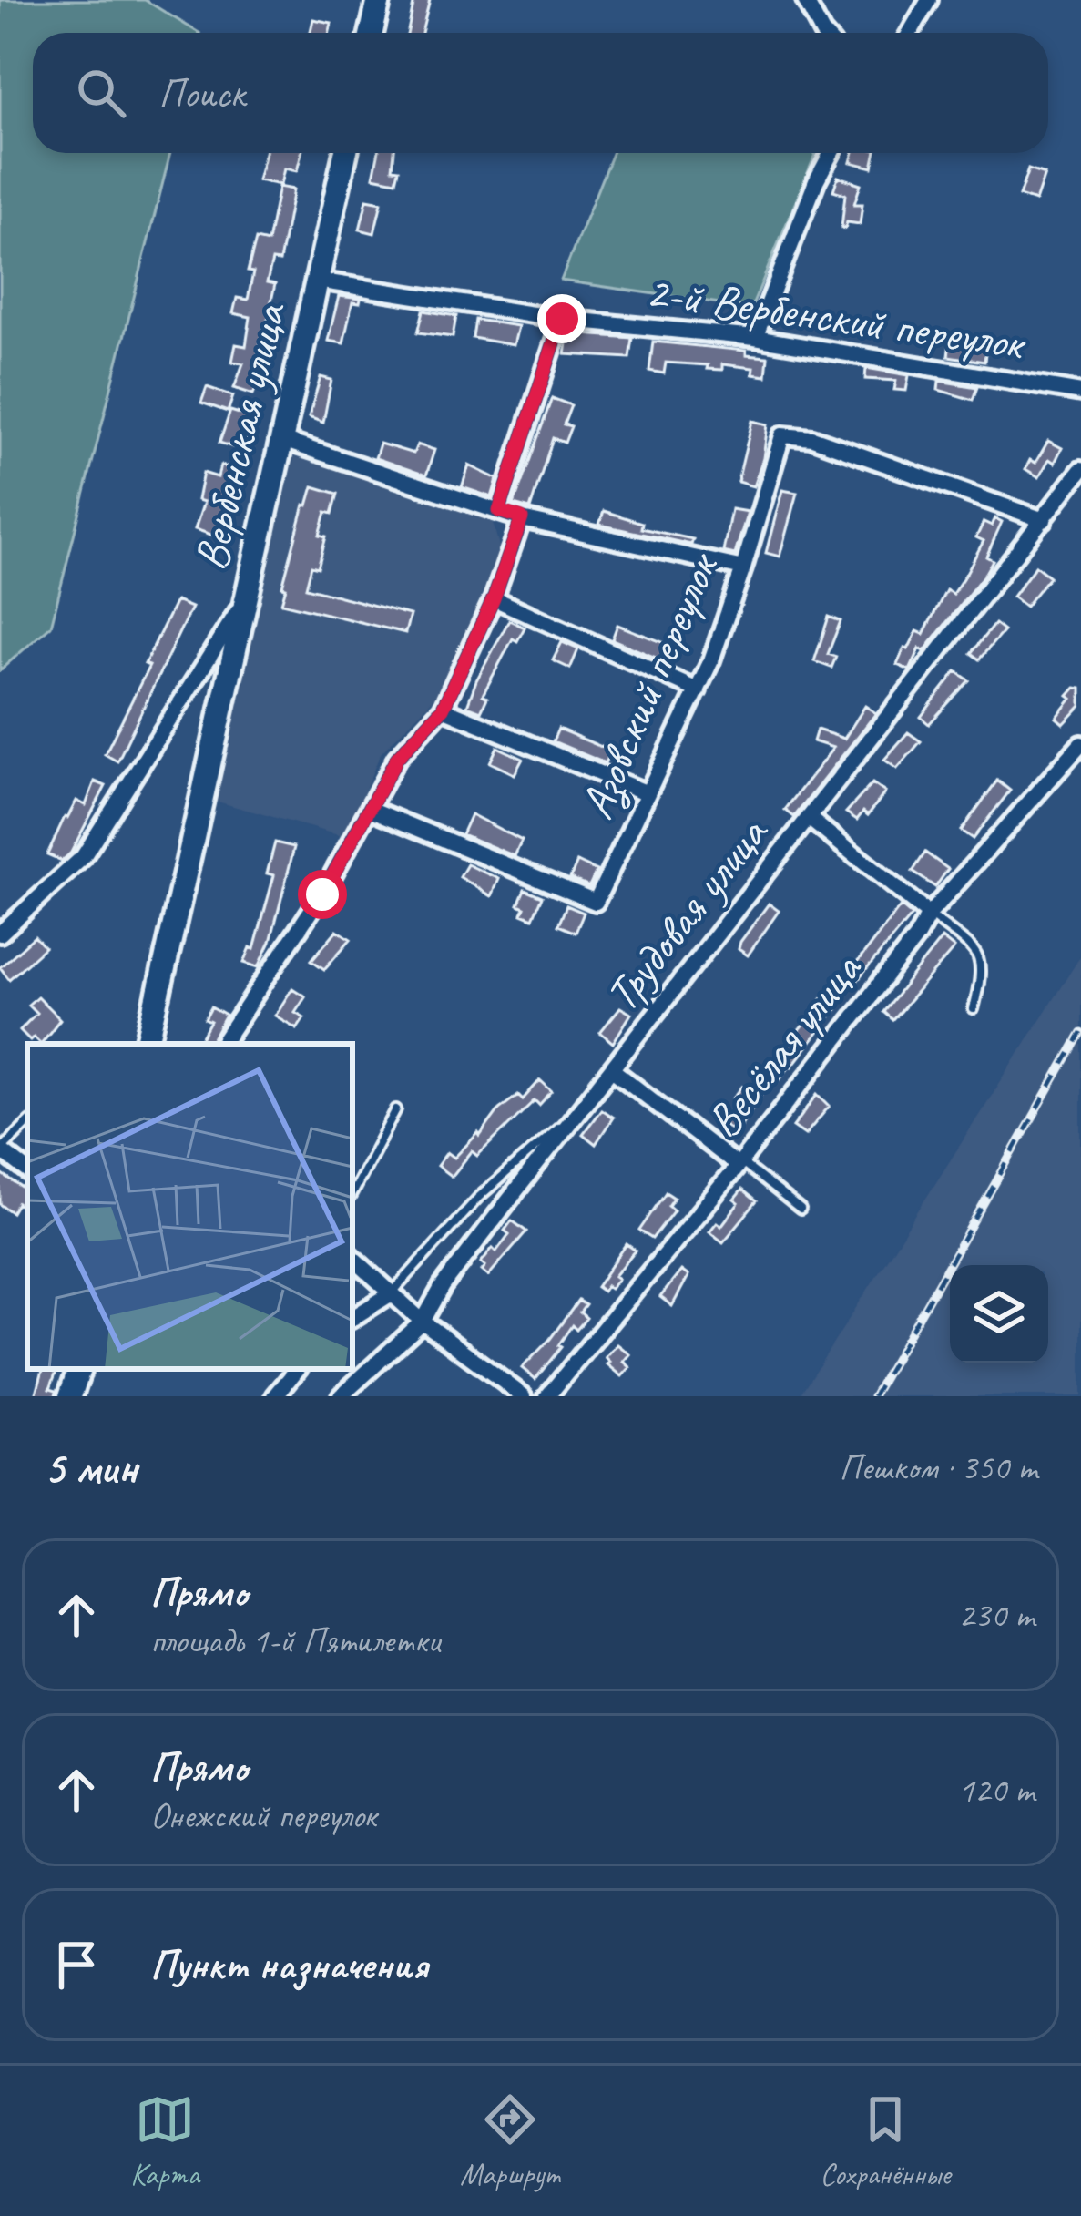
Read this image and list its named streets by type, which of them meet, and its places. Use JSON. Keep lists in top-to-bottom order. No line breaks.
{"streets":{"main road":["Вербенская улица"],"street":["2-й Вербенский переулок","Азовский переулок","Трудовая улица","Весёлая улица"]},"crossings":[["2-й Вербенский переулок","Вербенская улица"],["Азовский переулок","Трудовая улица"]],"page":{"search":"Поиск","heading":["5 мин","Пешком · 350 m"],"list":[["Прямо","площадь 1-й Пятилетки","230 m"],["Прямо","Онежский переулок","120 m"],"Пункт назначения"],"nav":["Карта","Маршрут","Сохранённые"]}}
